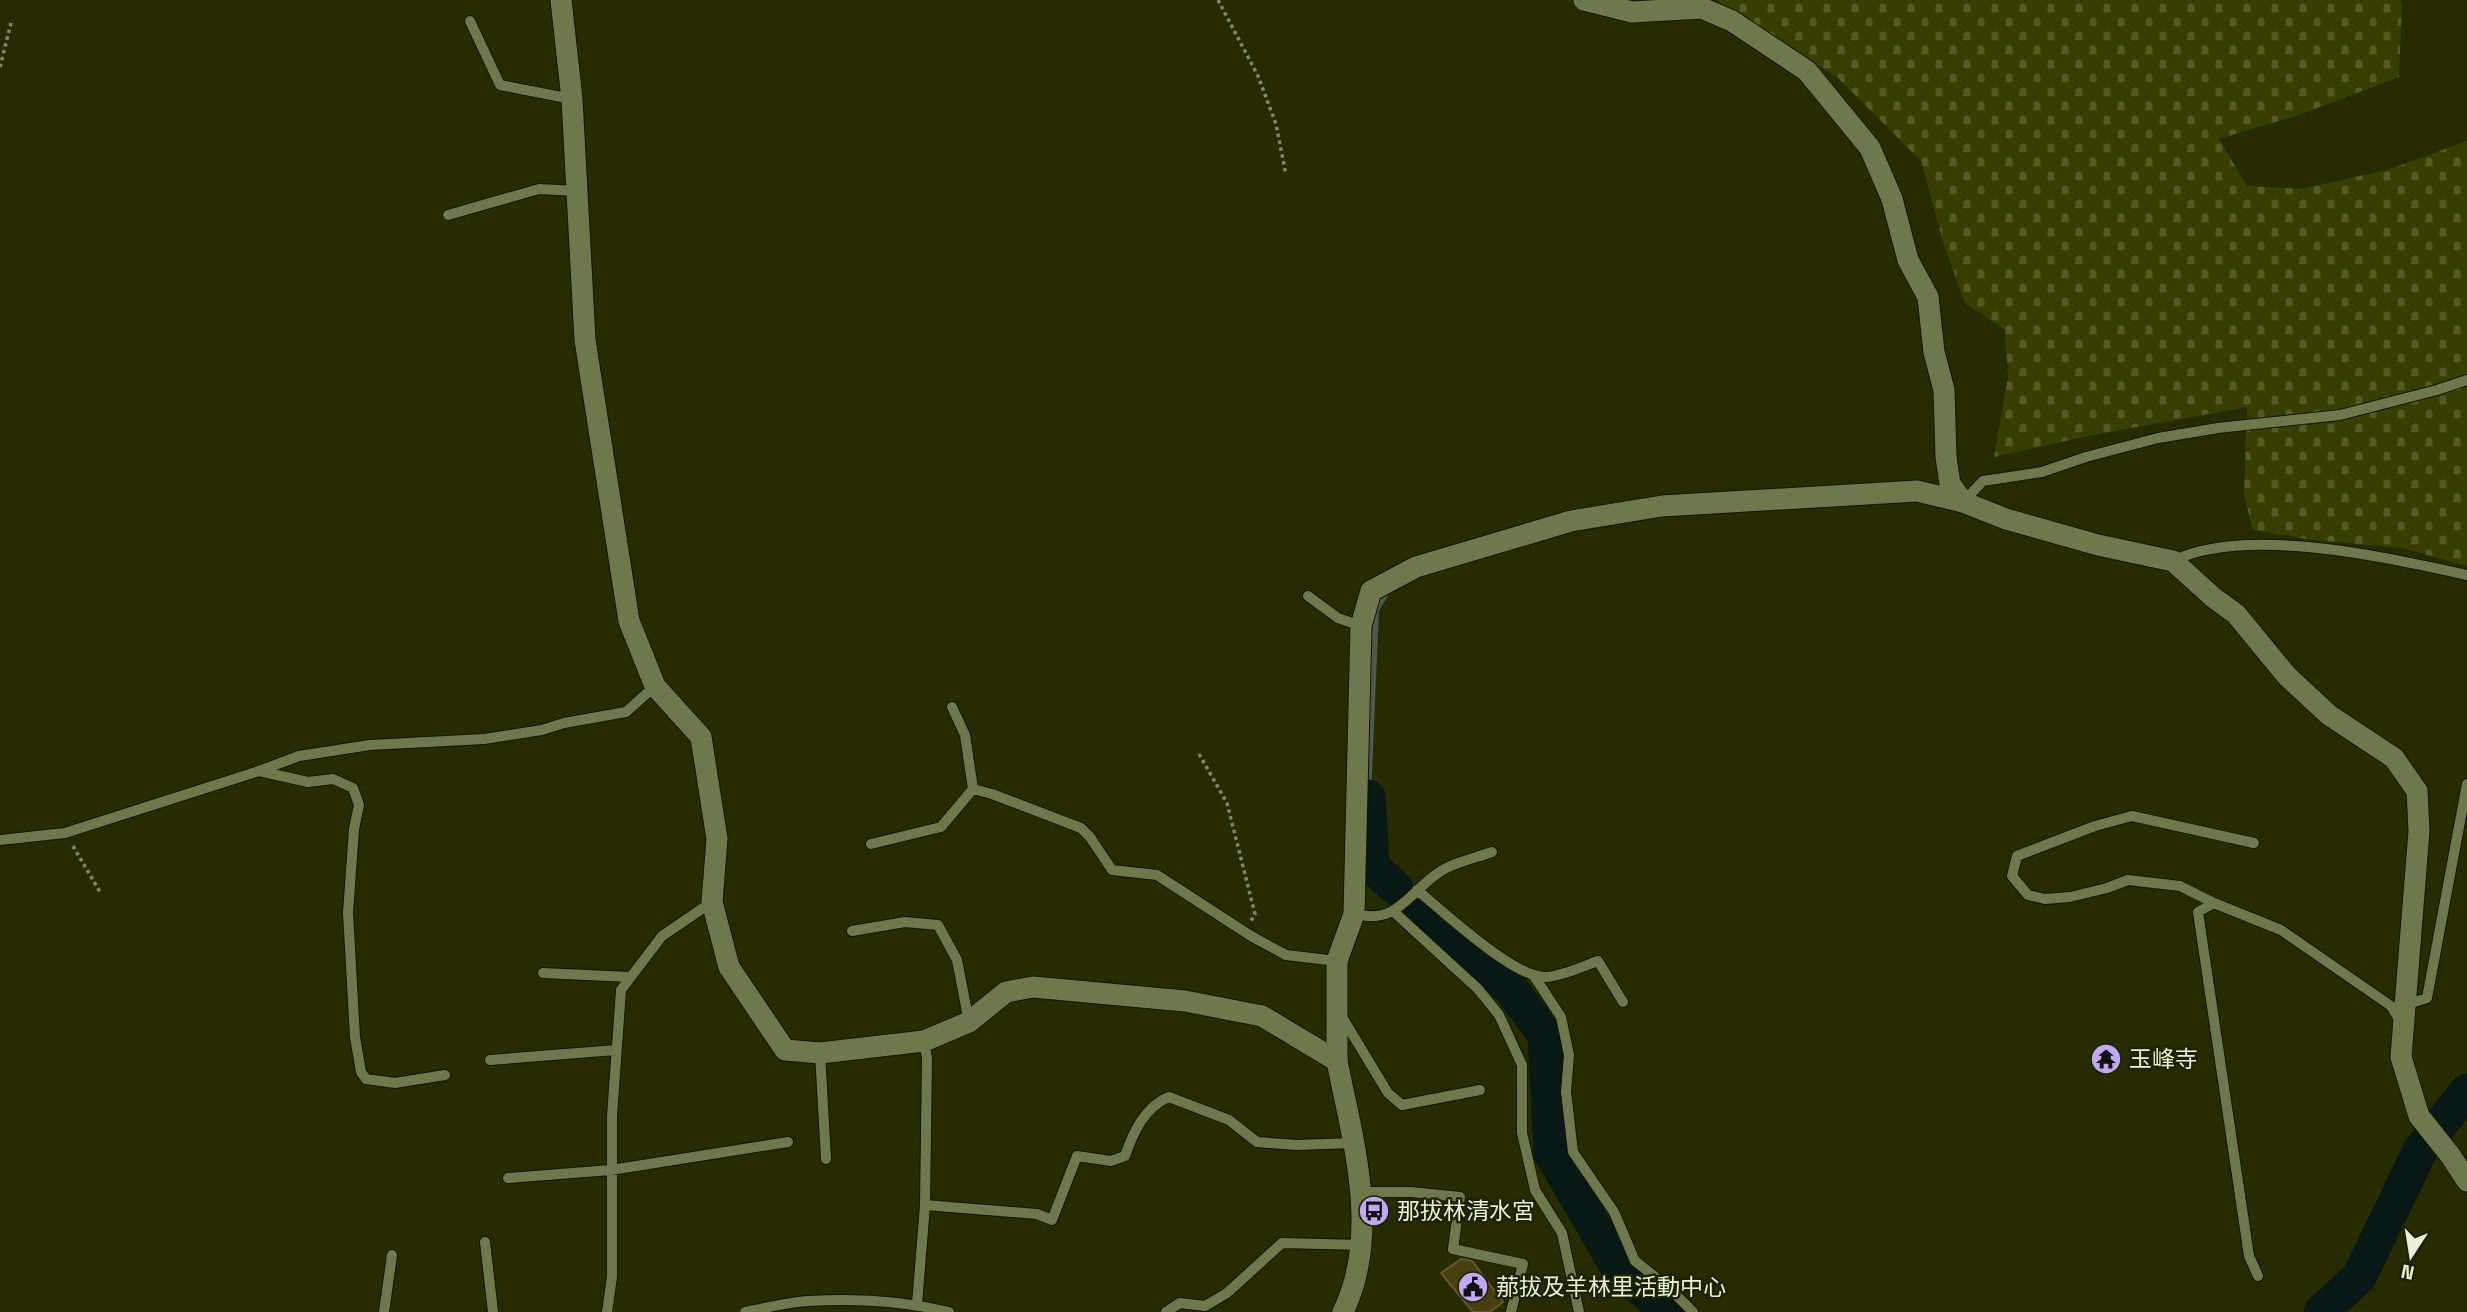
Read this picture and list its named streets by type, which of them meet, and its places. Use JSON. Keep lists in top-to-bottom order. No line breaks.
{"places":{"temple":["玉峰寺"],"bus stop":["那拔林清水宮"],"public building":["𦰡拔及羊林里活動中心"]},"north":"bottom"}
